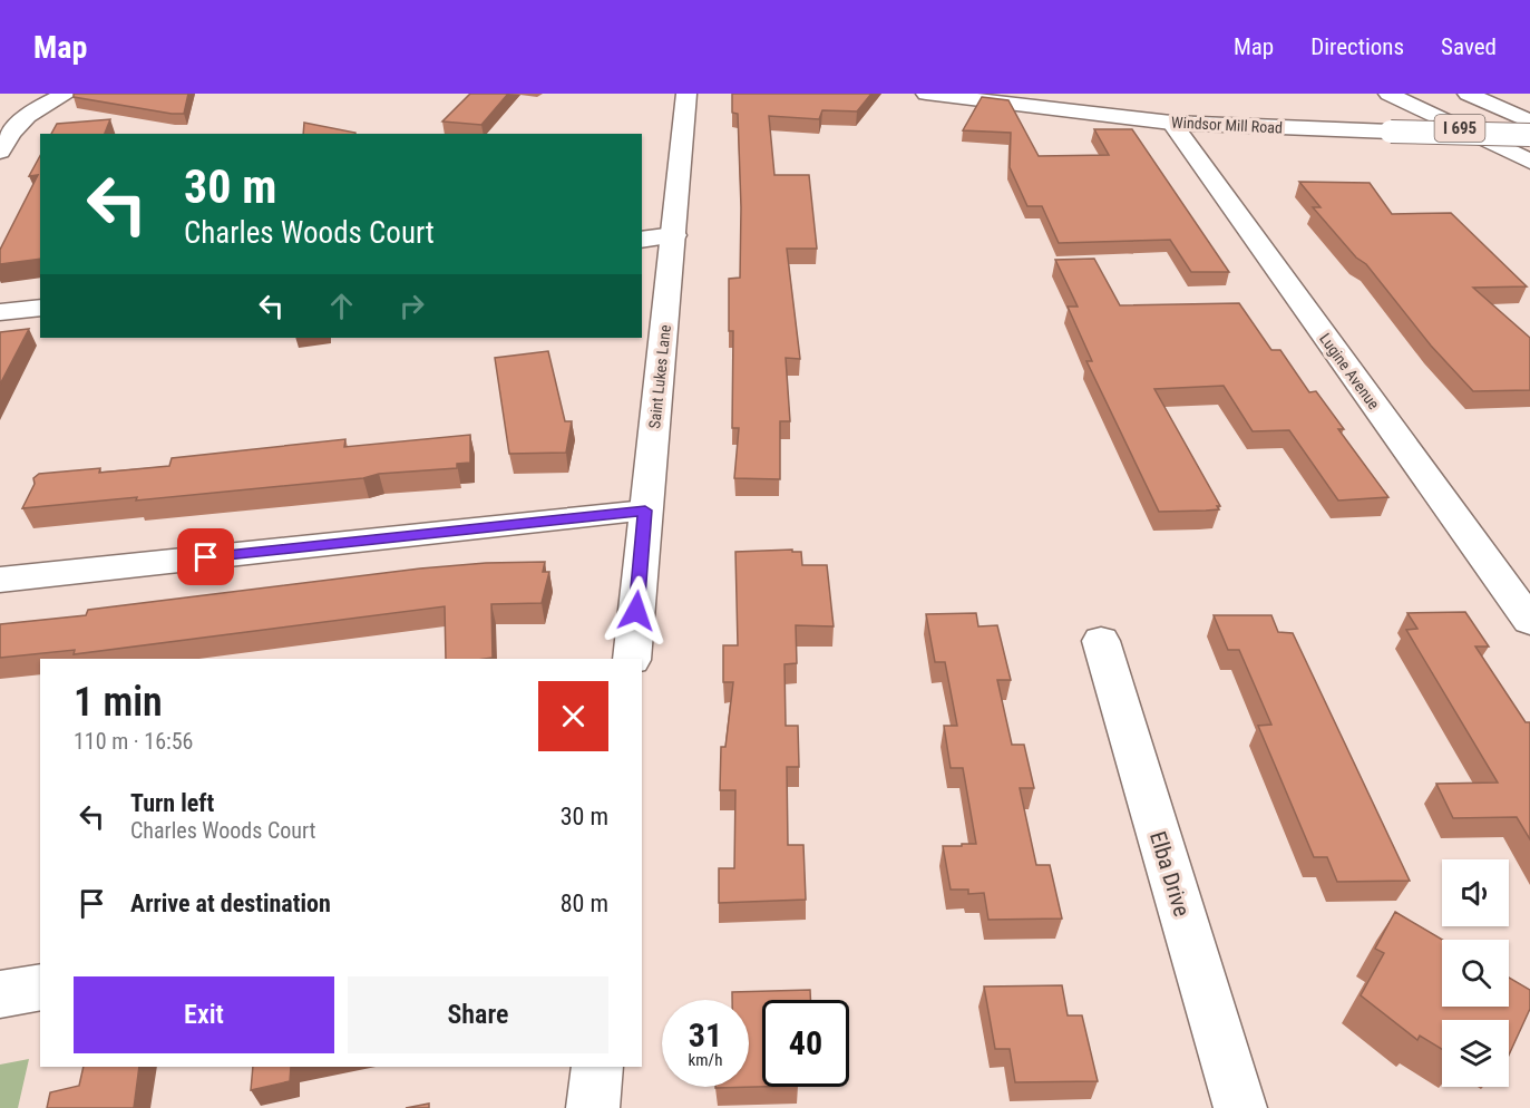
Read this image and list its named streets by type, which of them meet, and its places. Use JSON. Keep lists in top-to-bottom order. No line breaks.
{"streets":{"main road":["Windsor Mill Road","I 695","Lugine Avenue","Saint Lukes Lane","Elba Drive"]},"crossings":[["Windsor Mill Road","Lugine Avenue"]],"page":{"header":"Map","nav":["Map","Directions","Saved"],"turn":["30 m","Charles Woods Court"],"heading":["1 min","110 m · 16:56"],"list":[{"name":"Turn left","note":"Charles Woods Court","value":"30 m"},{"name":"Arrive at destination","value":"80 m"}],"buttons":["Exit","Share"],"speed":"31 km/h","limit":"40"}}
